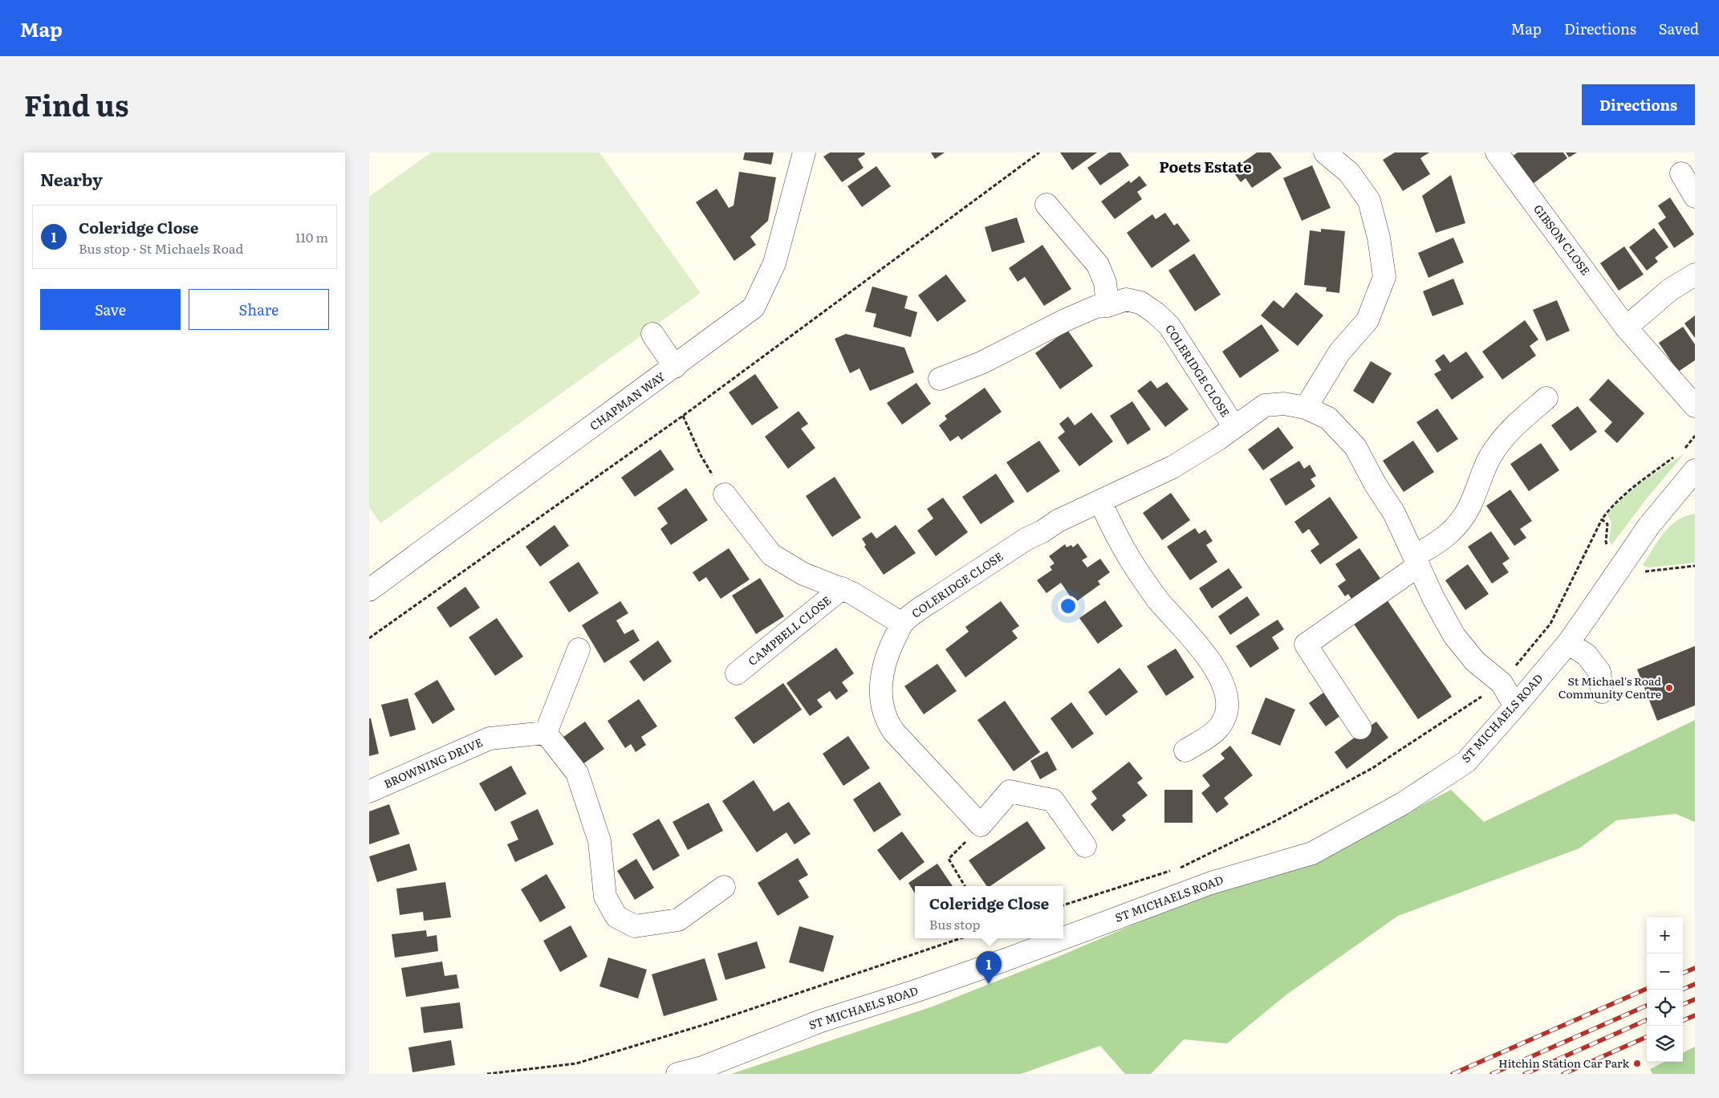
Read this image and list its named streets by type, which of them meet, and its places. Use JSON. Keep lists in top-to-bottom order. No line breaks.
{"streets":{"street":["GIBSON CLOSE","COLERIDGE CLOSE","CHAPMAN WAY","CAMPBELL CLOSE","ST MICHAELS ROAD","BROWNING DRIVE"]},"crossings":[["COLERIDGE CLOSE","CAMPBELL CLOSE"],["COLERIDGE CLOSE","ST MICHAELS ROAD"]],"districts":["Poets Estate"],"places":["St Michael's Road Community Centre","Hitchin Station Car Park"],"page":{"header":"Map","nav":["Map","Directions","Saved"],"title":"Find us","buttons":["Directions",["Save","Share"]],"heading":"Nearby","list":[{"mark":"1","name":"Coleridge Close","note":"Bus stop · St Michaels Road","value":"110 m"}],"popup":["Coleridge Close","Bus stop"],"map_buttons":["+","−"],"pins":"1"}}
